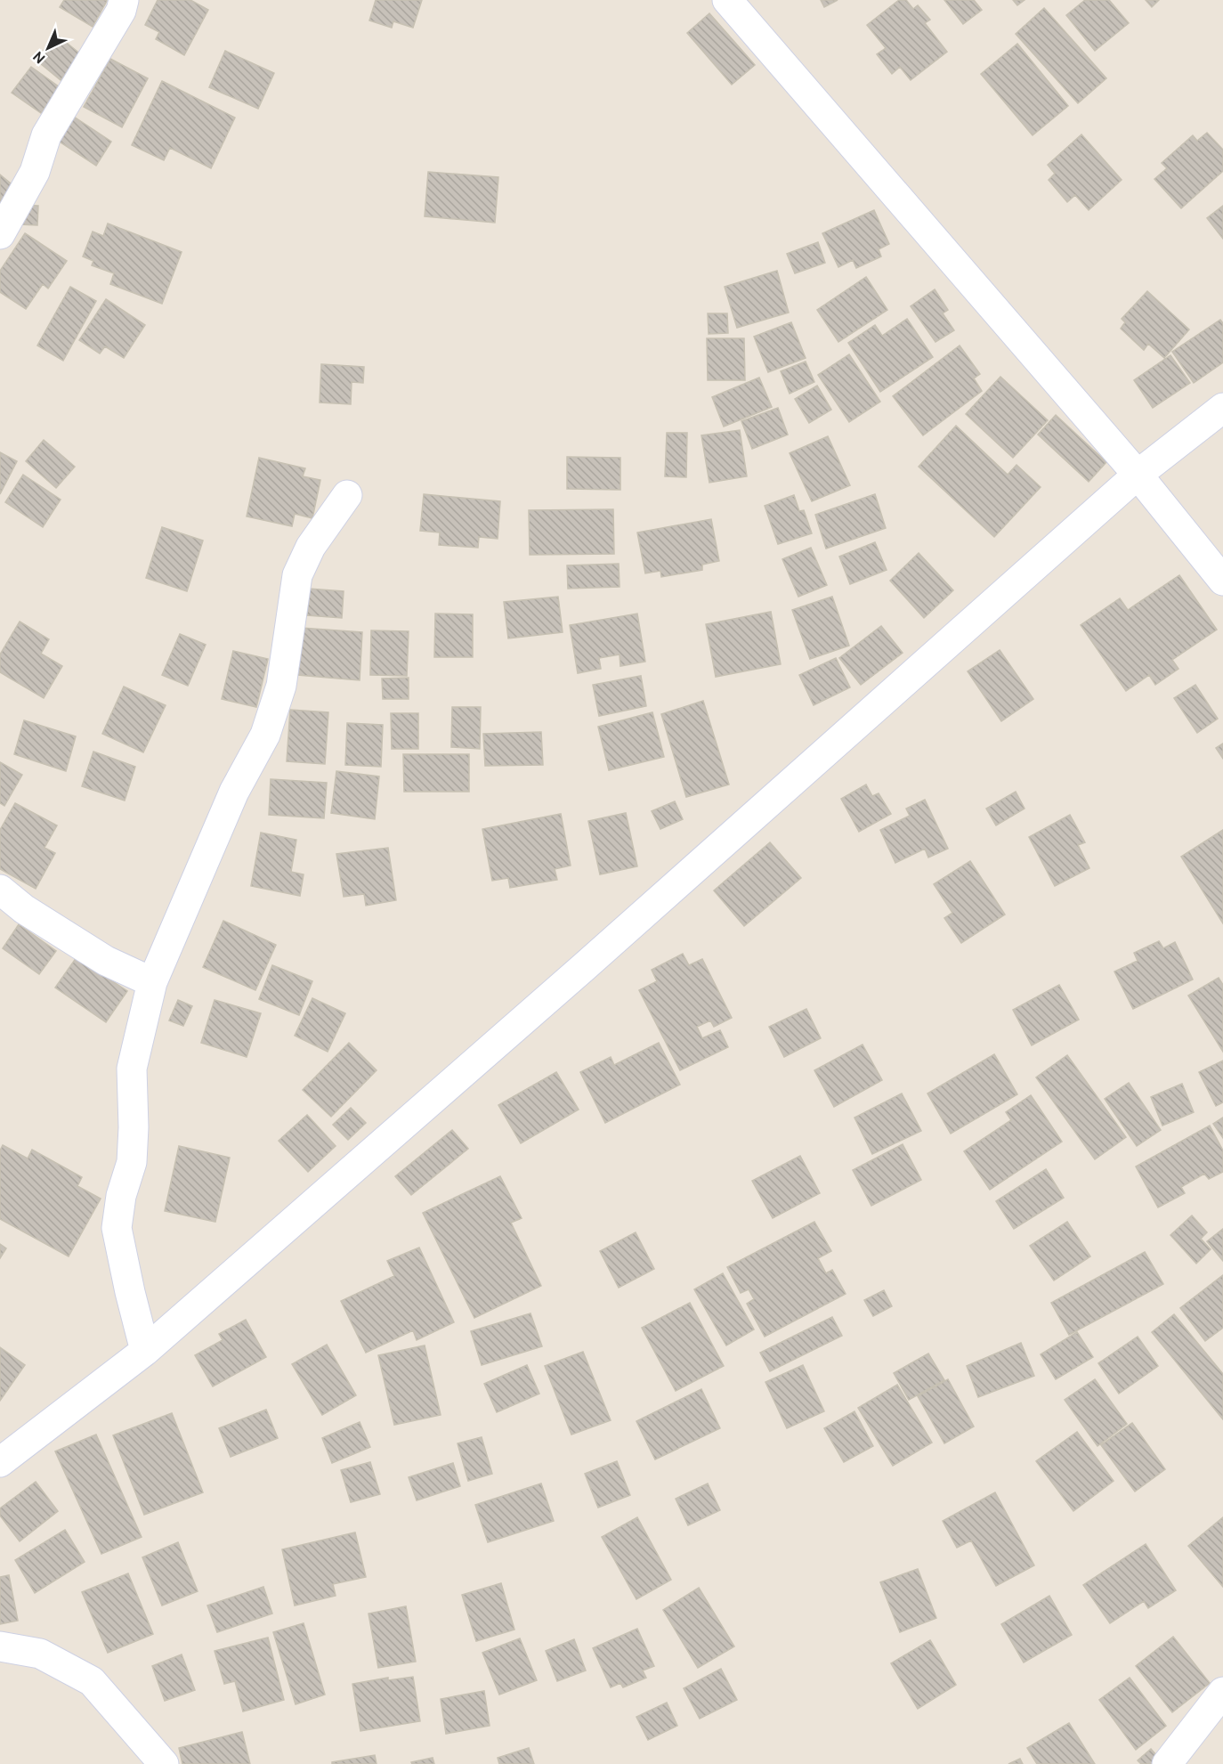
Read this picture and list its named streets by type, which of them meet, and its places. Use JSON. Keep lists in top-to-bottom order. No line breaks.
{"north":"bottom left"}
